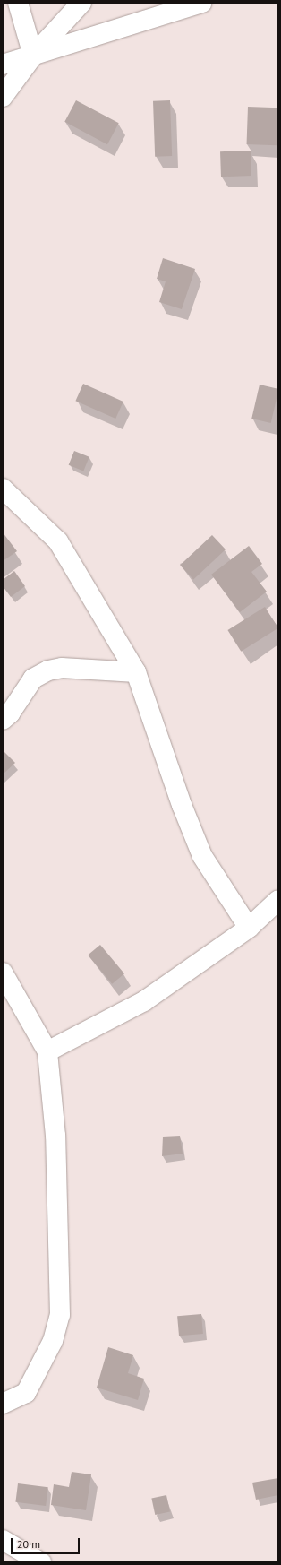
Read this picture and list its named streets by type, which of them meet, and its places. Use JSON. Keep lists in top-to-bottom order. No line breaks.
{"scale_bar":"20 m"}
